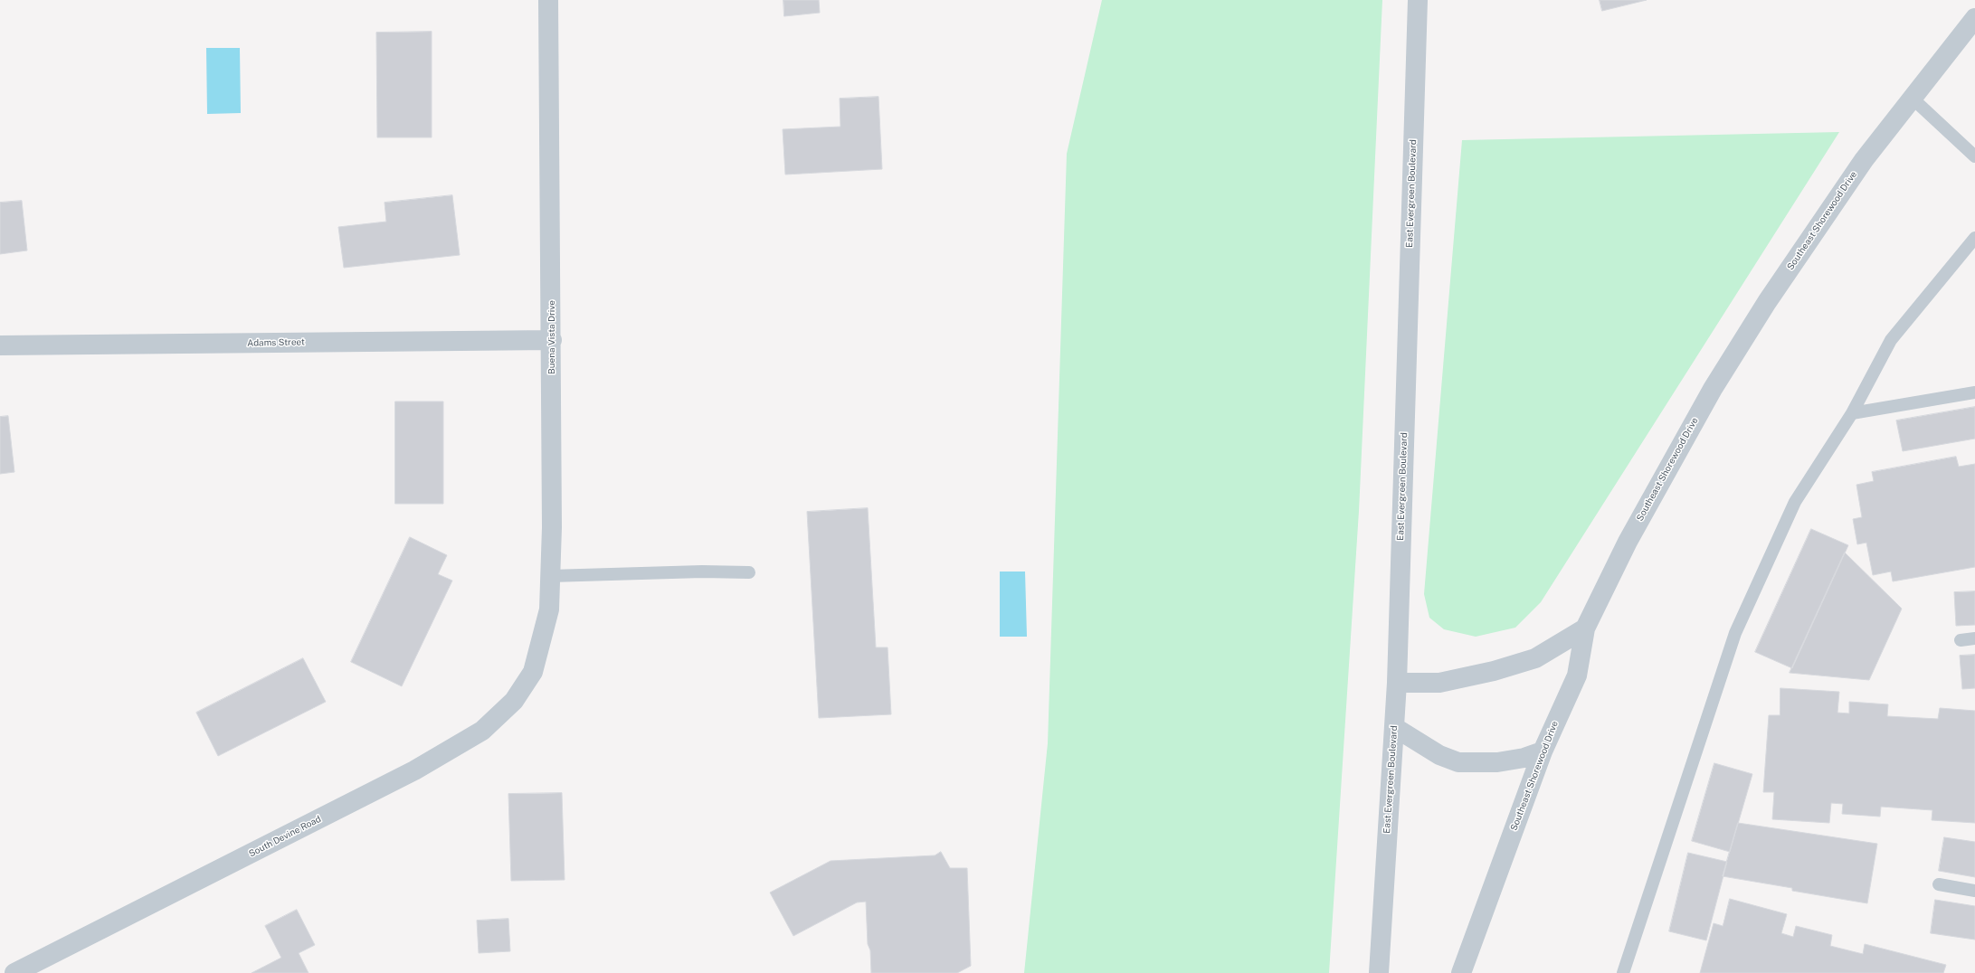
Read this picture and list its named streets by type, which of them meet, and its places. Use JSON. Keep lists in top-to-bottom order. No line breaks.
{"streets":{"street":["East Evergreen Boulevard","Southeast Shorewood Drive","Buena Vista Drive","Adams Street","South Devine Road"]},"crossings":[["Buena Vista Drive","Adams Street"],["Buena Vista Drive","South Devine Road"]]}
